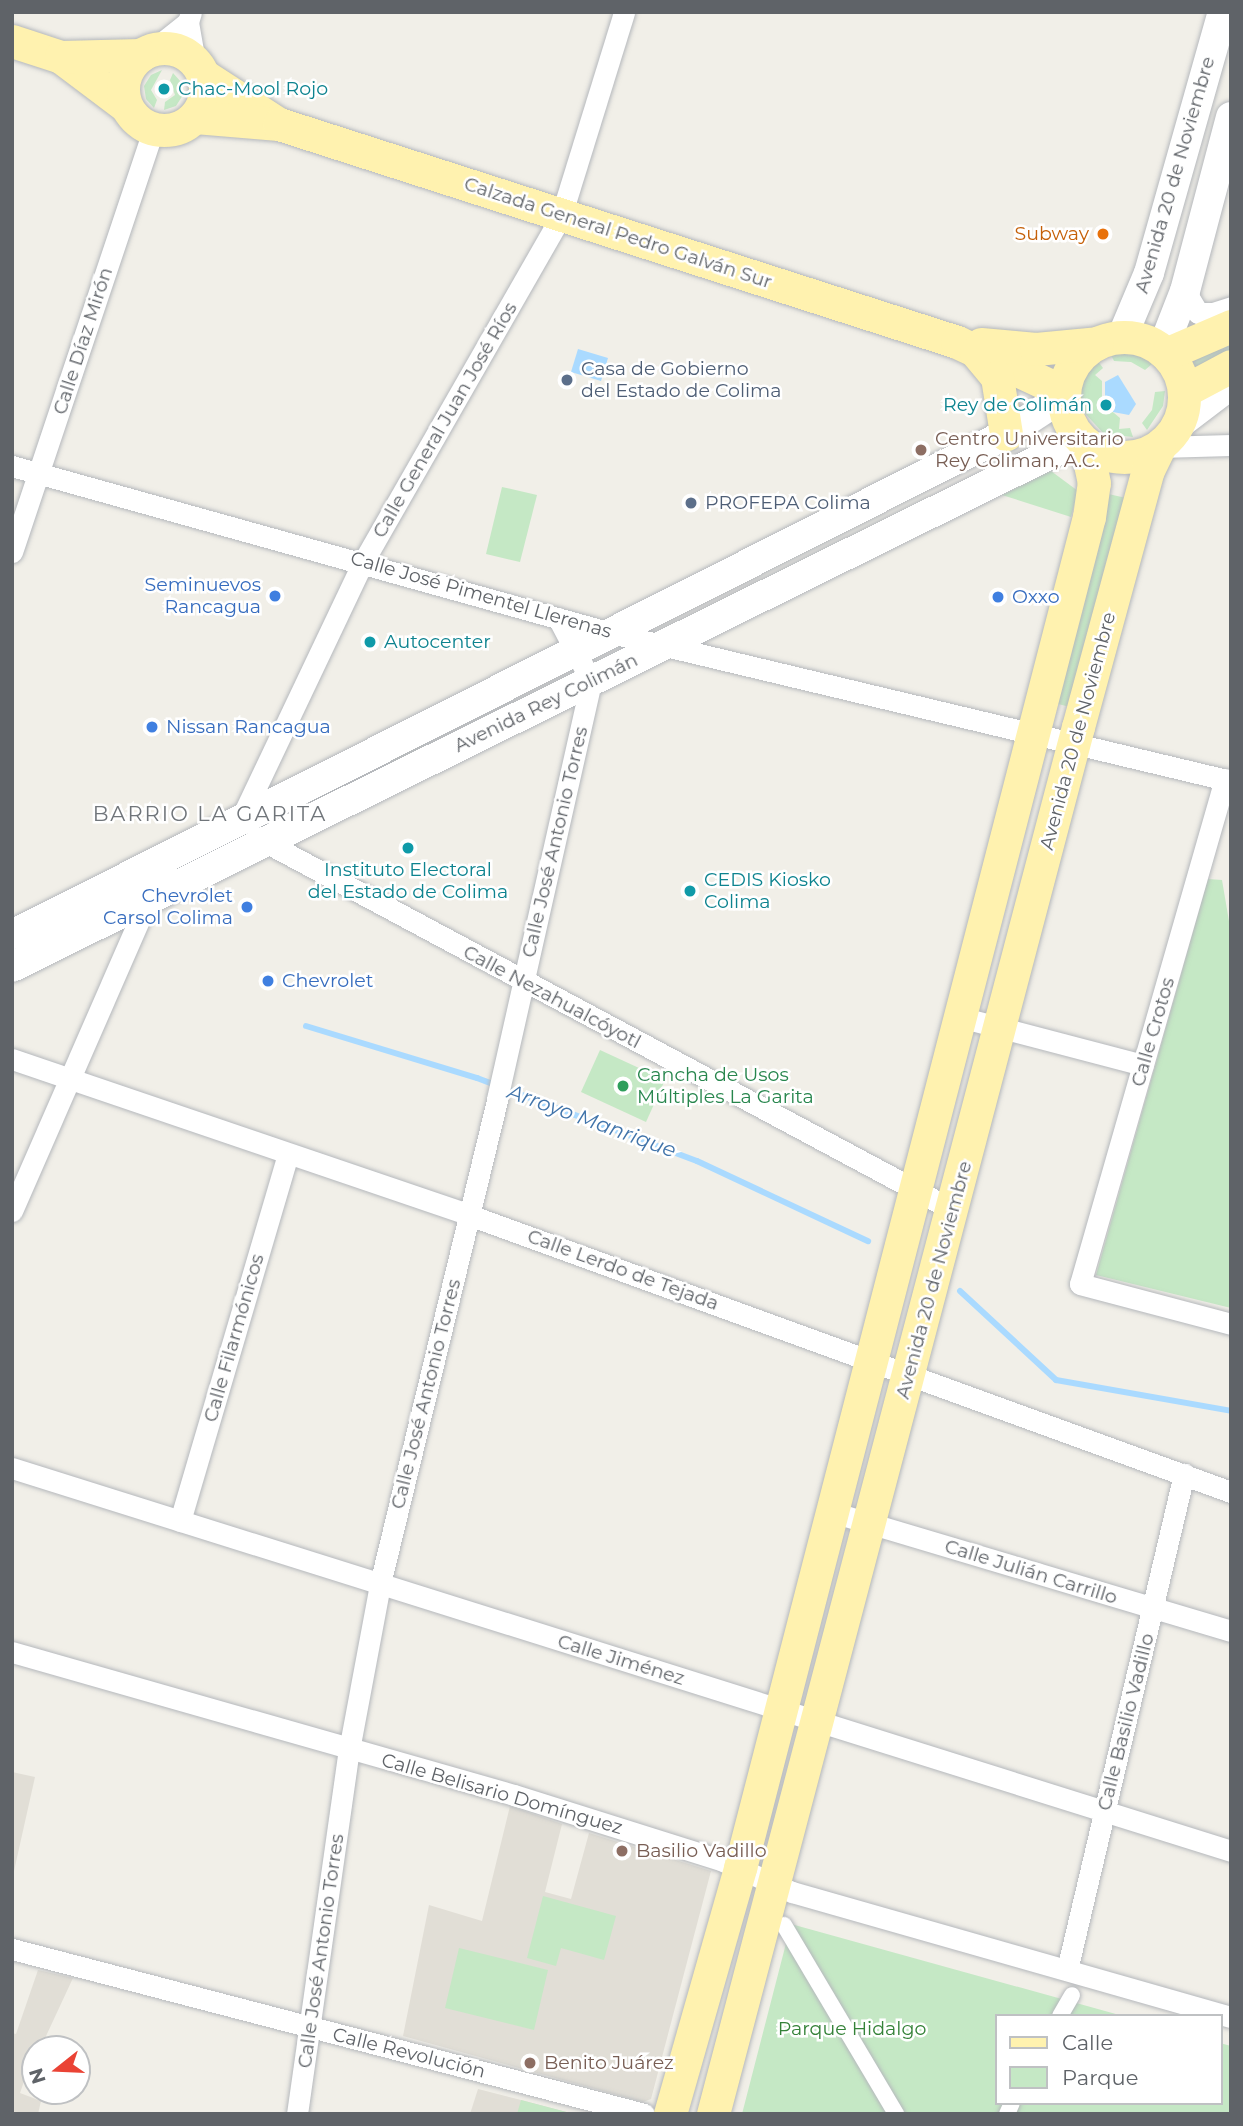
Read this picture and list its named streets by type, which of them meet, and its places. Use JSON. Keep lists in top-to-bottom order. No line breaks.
{"streets":{"main road":["Avenida 20 de Noviembre","Calzada General Pedro Galván Sur","Avenida Rey Colimán"],"street":["Calle Díaz Mirón","Calle General Juan José Ríos","Calle José Pimentel Llerenas","Calle José Antonio Torres","Calle Nezahualcóyotl","Calle Crotos","Calle Lerdo de Tejada","Calle Filarmónicos","Calle Julián Carrillo","Calle Jiménez","Calle Basilio Vadillo","Calle Belisario Domínguez","Calle Revolución"]},"crossings":[["Avenida 20 de Noviembre","Calzada General Pedro Galván Sur"],["Avenida 20 de Noviembre","Calle José Pimentel Llerenas"],["Avenida 20 de Noviembre","Avenida Rey Colimán"],["Avenida 20 de Noviembre","Calle Nezahualcóyotl"],["Avenida 20 de Noviembre","Calle Lerdo de Tejada"],["Avenida 20 de Noviembre","Calle Julián Carrillo"],["Avenida 20 de Noviembre","Calle Jiménez"],["Avenida 20 de Noviembre","Calle Belisario Domínguez"],["Calzada General Pedro Galván Sur","Calle Díaz Mirón"],["Calzada General Pedro Galván Sur","Calle General Juan José Ríos"],["Calzada General Pedro Galván Sur","Avenida Rey Colimán"],["Calle Díaz Mirón","Calle José Pimentel Llerenas"],["Calle General Juan José Ríos","Calle José Pimentel Llerenas"],["Calle General Juan José Ríos","Avenida Rey Colimán"],["Calle José Pimentel Llerenas","Avenida Rey Colimán"],["Calle José Pimentel Llerenas","Calle Crotos"],["Avenida Rey Colimán","Calle José Antonio Torres"],["Avenida Rey Colimán","Calle Nezahualcóyotl"],["Calle José Antonio Torres","Calle Nezahualcóyotl"],["Calle José Antonio Torres","Calle Lerdo de Tejada"],["Calle José Antonio Torres","Calle Jiménez"],["Calle José Antonio Torres","Calle Belisario Domínguez"],["Calle José Antonio Torres","Calle Revolución"],["Calle Lerdo de Tejada","Calle Filarmónicos"],["Calle Lerdo de Tejada","Calle Basilio Vadillo"],["Calle Filarmónicos","Calle Jiménez"],["Calle Julián Carrillo","Calle Basilio Vadillo"],["Calle Jiménez","Calle Basilio Vadillo"],["Calle Basilio Vadillo","Calle Belisario Domínguez"]],"districts":["BARRIO LA GARITA"],"water":["Arroyo Manrique"],"parks":["Parque Hidalgo"],"places":["Chac-Mool Rojo","Subway","Casa de Gobierno del Estado de Colima","Rey de Colimán","Centro Universitario Rey Coliman, A.C.","PROFEPA Colima","Seminuevos Rancagua","Oxxo","Autocenter","Nissan Rancagua","Instituto Electoral del Estado de Colima","CEDIS Kiosko Colima","Chevrolet Carsol Colima","Chevrolet","Cancha de Usos Múltiples La Garita","Basilio Vadillo","Benito Juárez"],"legend":["Calle","Parque"],"north":"left"}
